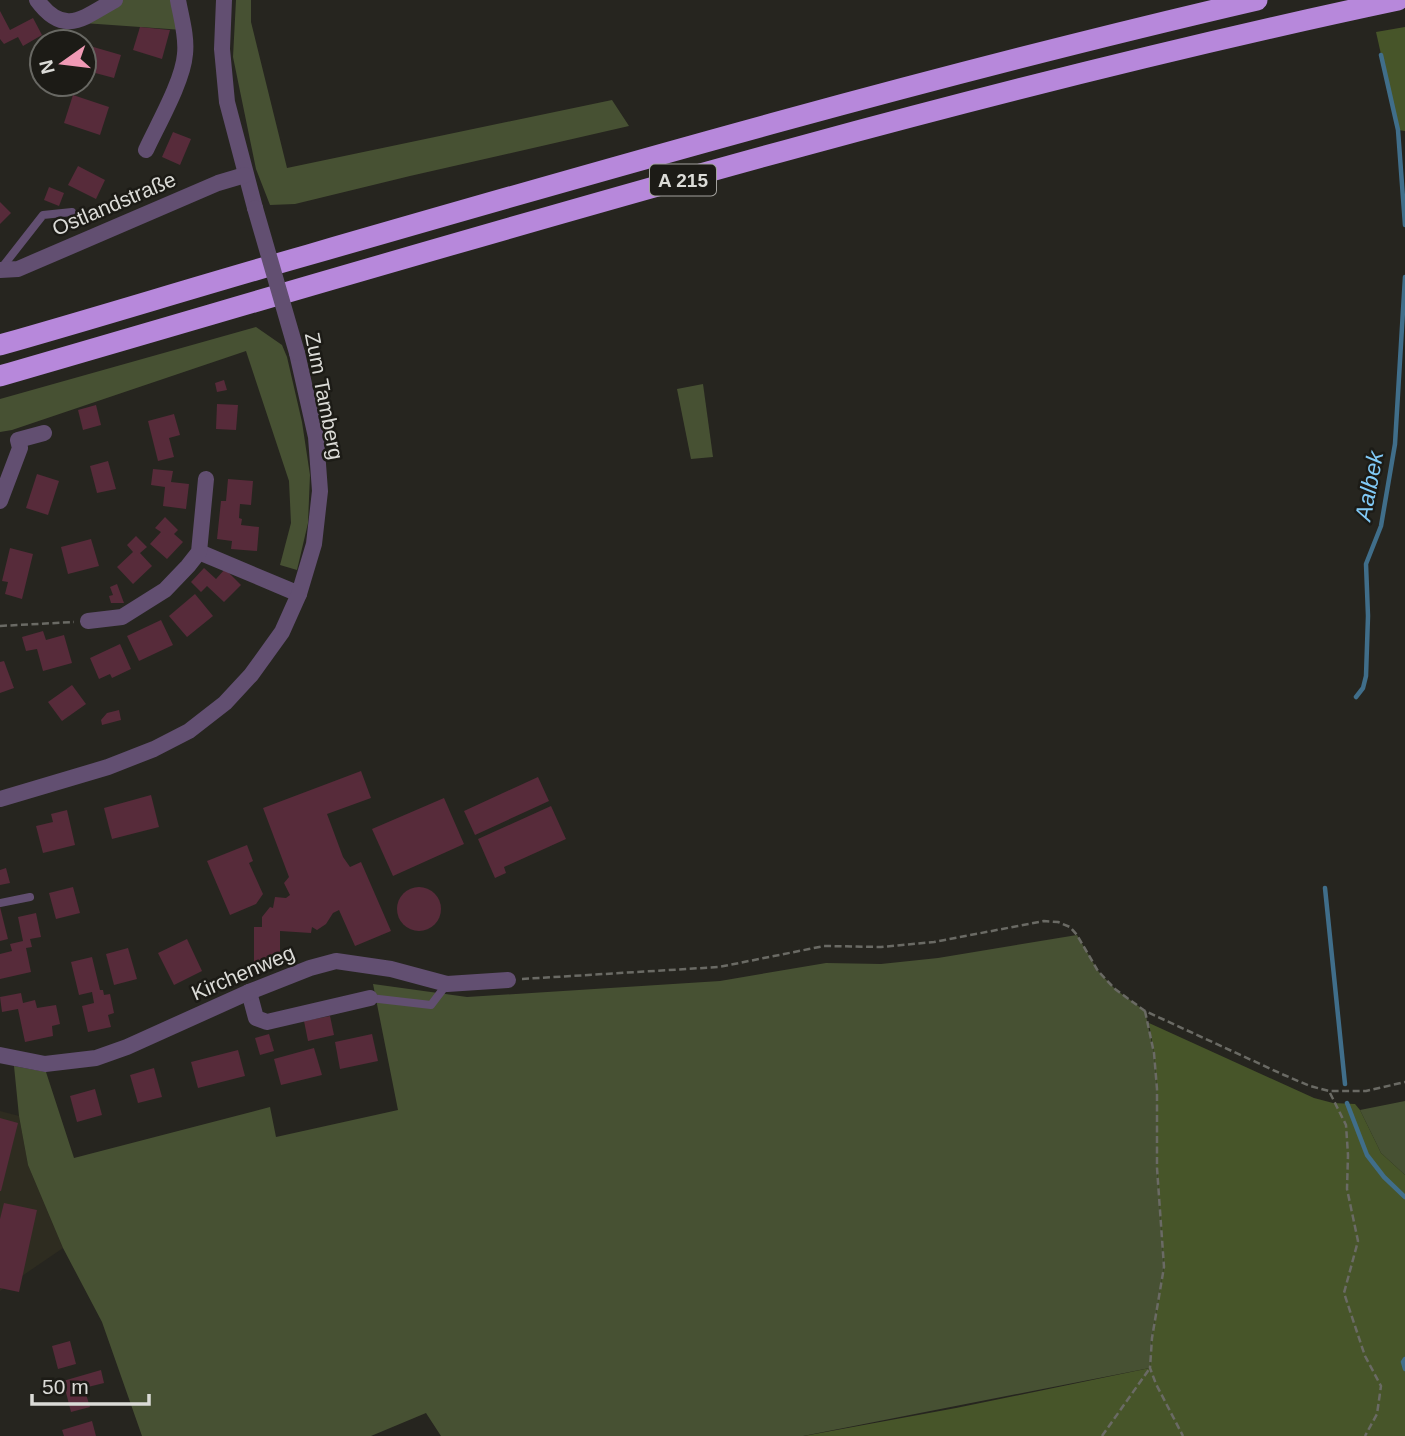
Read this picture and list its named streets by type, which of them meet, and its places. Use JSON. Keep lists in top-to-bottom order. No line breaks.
{"streets":{"highway":["A 215"],"street":["Ostlandstraße","Zum Tamberg","Kirchenweg"]},"crossings":[["Ostlandstraße","Zum Tamberg"]],"water":["Aalbek"],"scale_bar":"50 m","north":"left"}
